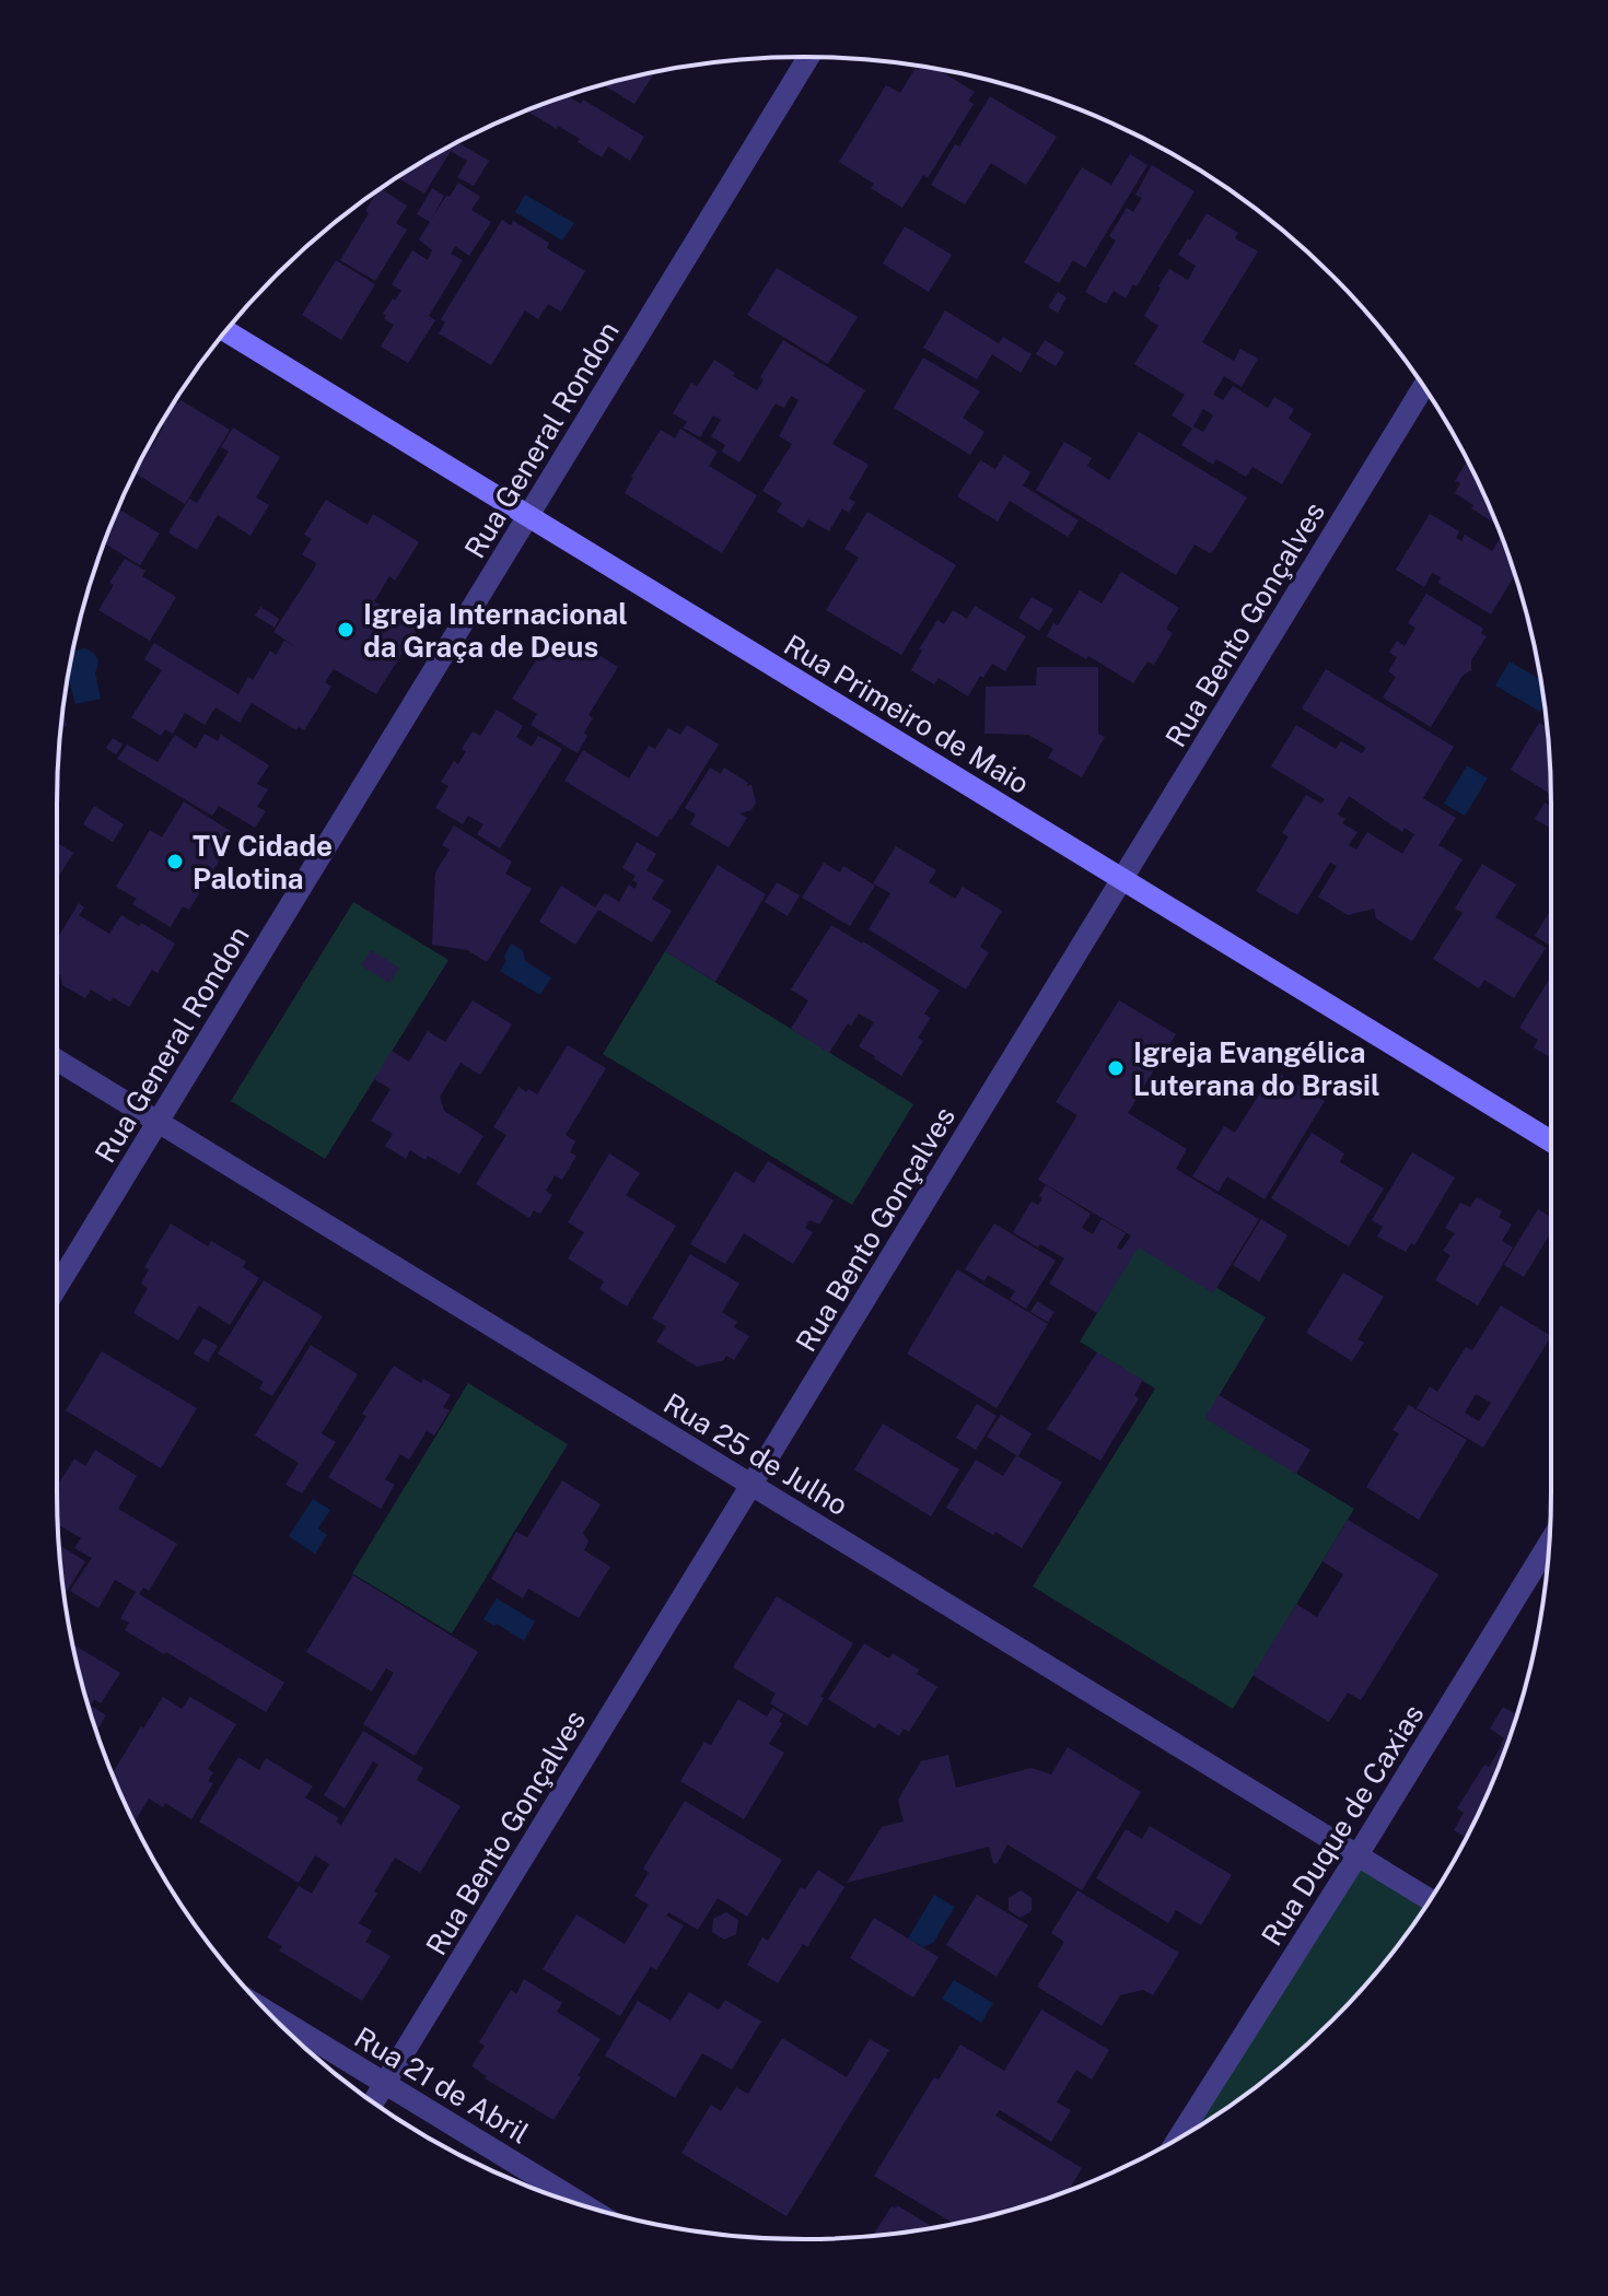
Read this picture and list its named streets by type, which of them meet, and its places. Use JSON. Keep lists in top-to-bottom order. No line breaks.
{"streets":{"street":["Rua General Rondon","Rua Bento Gonçalves","Rua Primeiro de Maio","Rua 25 de Julho","Rua Duque de Caxias","Rua 21 de Abril"]},"crossings":[["Rua General Rondon","Rua Primeiro de Maio"],["Rua General Rondon","Rua 25 de Julho"],["Rua Bento Gonçalves","Rua Primeiro de Maio"],["Rua Bento Gonçalves","Rua 25 de Julho"],["Rua Bento Gonçalves","Rua 21 de Abril"],["Rua 25 de Julho","Rua Duque de Caxias"]],"places":["Igreja Internacional da Graça de Deus","TV Cidade Palotina","Igreja Evangélica Luterana do Brasil"]}
